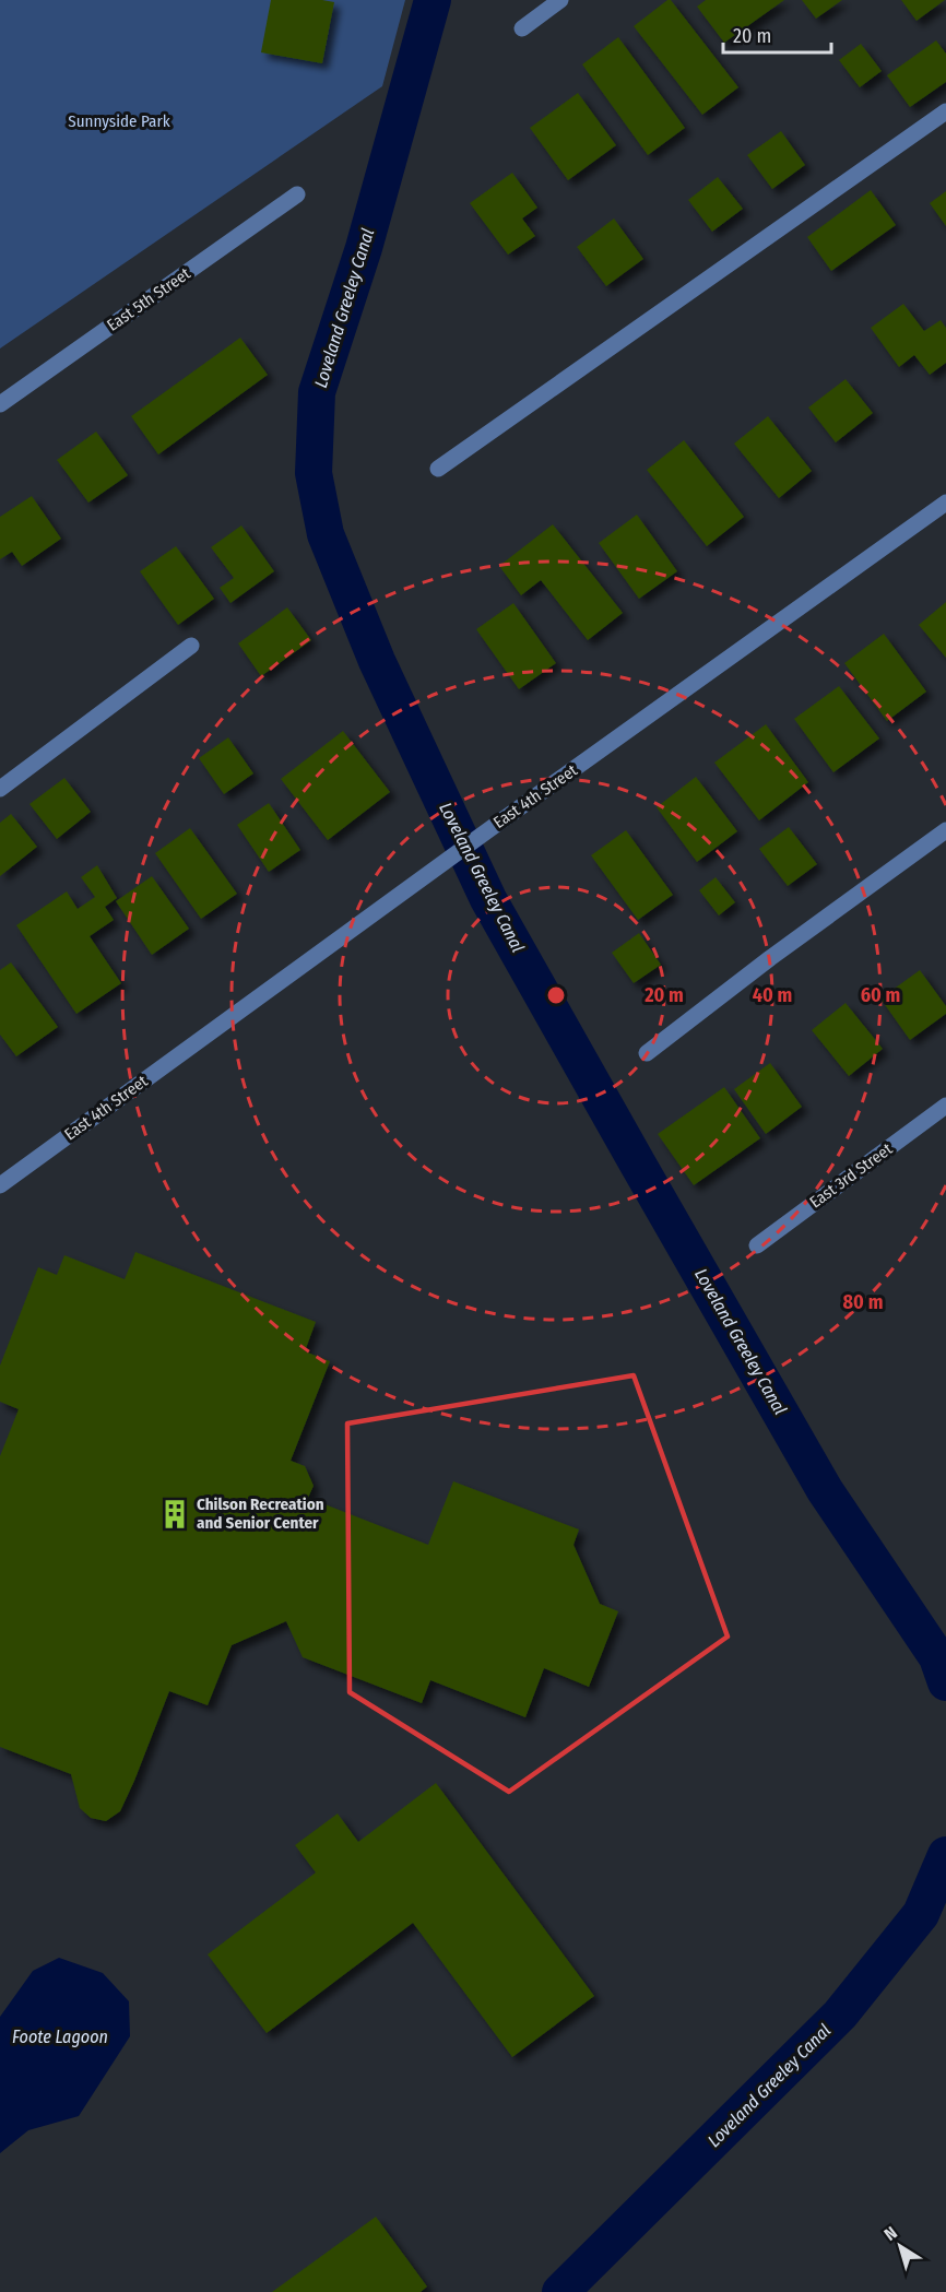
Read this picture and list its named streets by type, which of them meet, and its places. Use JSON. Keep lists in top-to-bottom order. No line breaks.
{"streets":{"street":["East 5th Street","East 4th Street","East 3rd Street"]},"water":["Loveland Greeley Canal","Foote Lagoon"],"parks":["Sunnyside Park"],"places":{"building":["Chilson Recreation and Senior Center"]},"scale_bar":"20 m","north":"top left","rings":["20 m","40 m","60 m","80 m"]}
